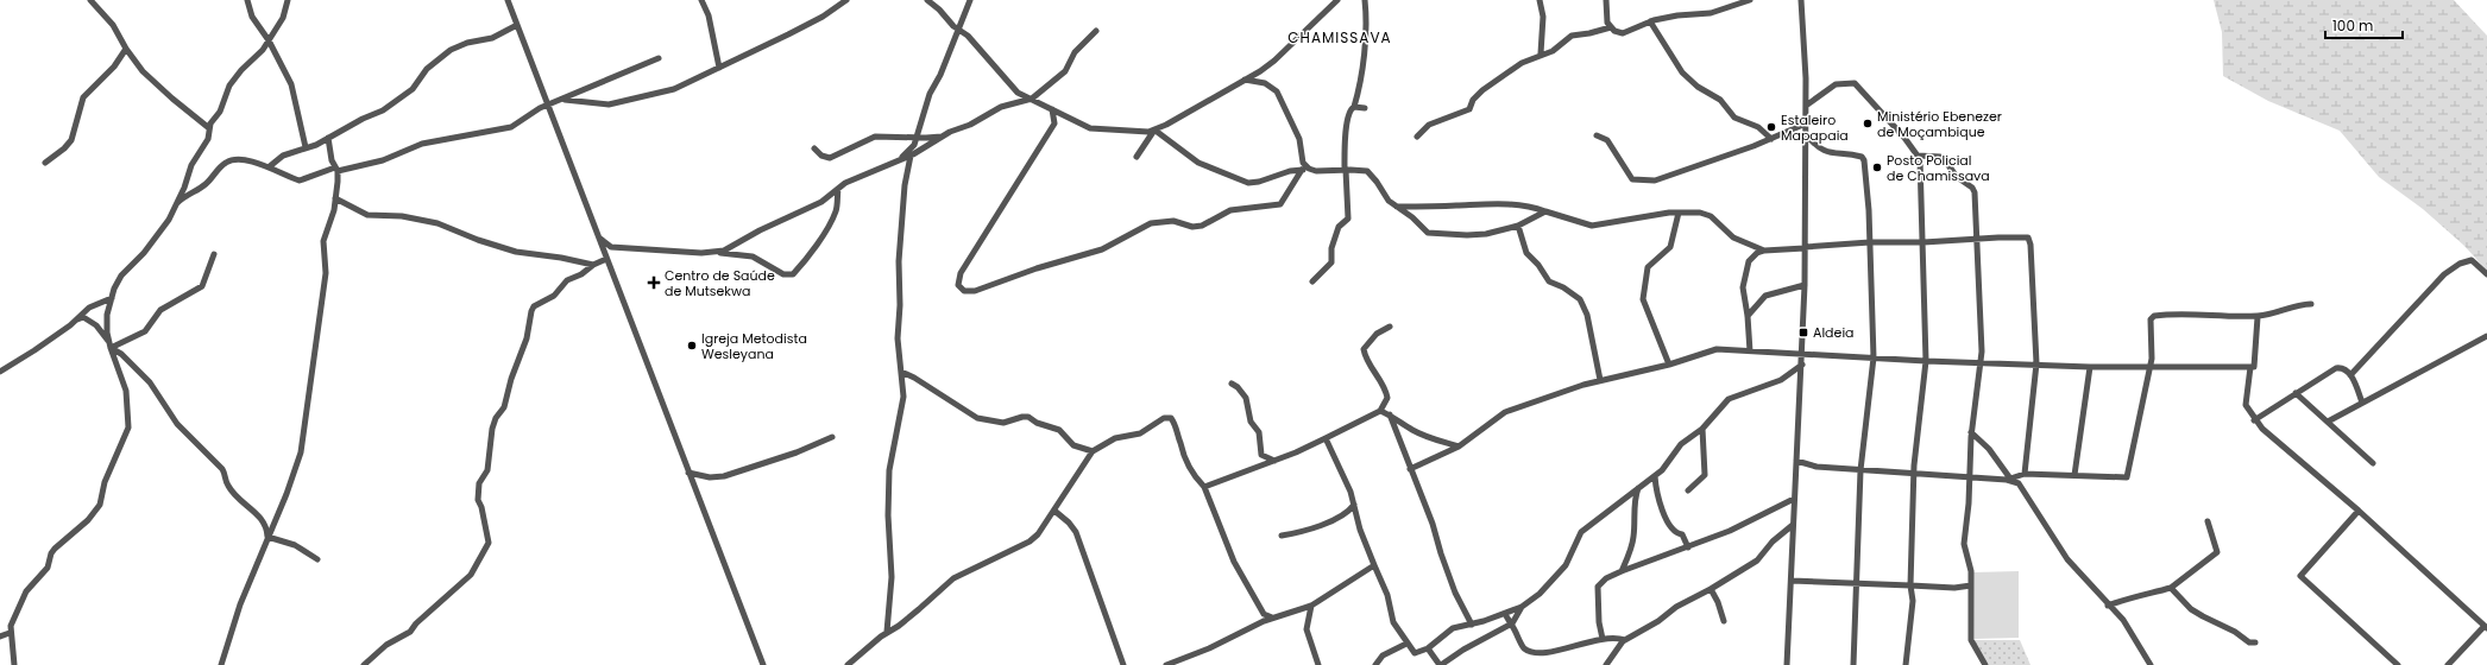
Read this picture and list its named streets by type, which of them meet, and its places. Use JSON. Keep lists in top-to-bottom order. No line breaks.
{"districts":["CHAMISSAVA"],"places":{"other":["Ministério Ebenezer de Moçambique","Estaleiro Mapapaia","Posto Policial de Chamissava","Igreja Metodista Wesleyana"],"health":["Centro de Saúde de Mutsekwa"],"transit":["Aldeia"]},"scale_bar":"100 m"}
